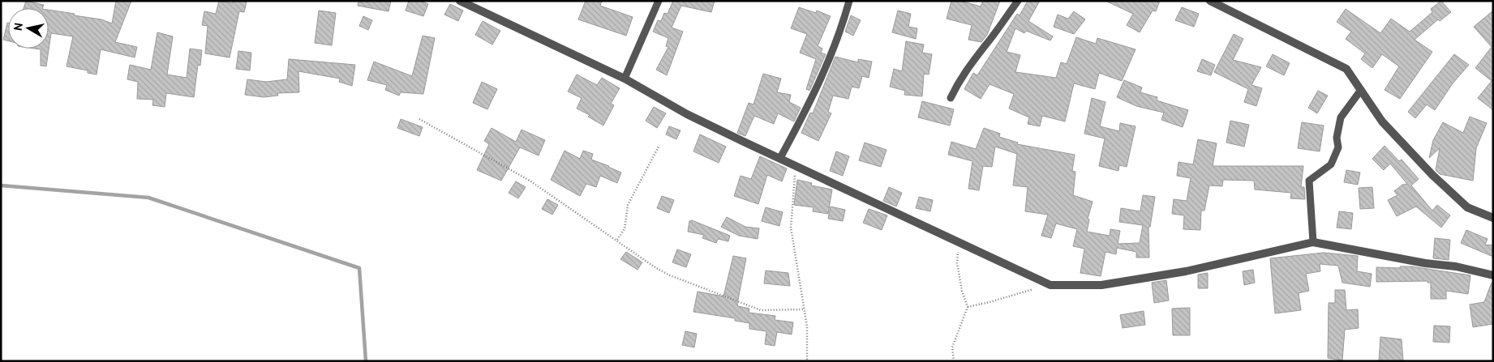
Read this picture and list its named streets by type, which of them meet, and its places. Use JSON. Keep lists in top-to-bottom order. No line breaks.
{"north":"left"}
